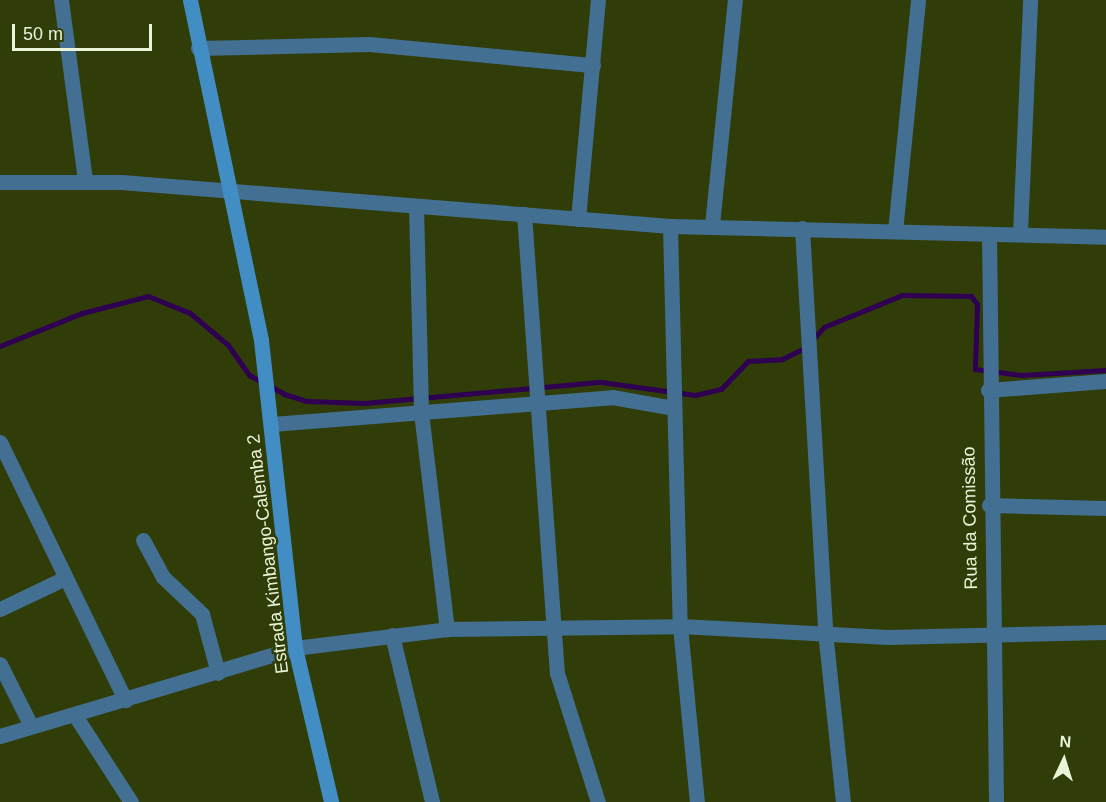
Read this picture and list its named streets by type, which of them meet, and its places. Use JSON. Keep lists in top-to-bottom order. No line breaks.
{"streets":{"main road":["Estrada Kimbango-Calemba 2"],"street":["Rua da Comissão"]},"scale_bar":"50 m","north":"top"}
